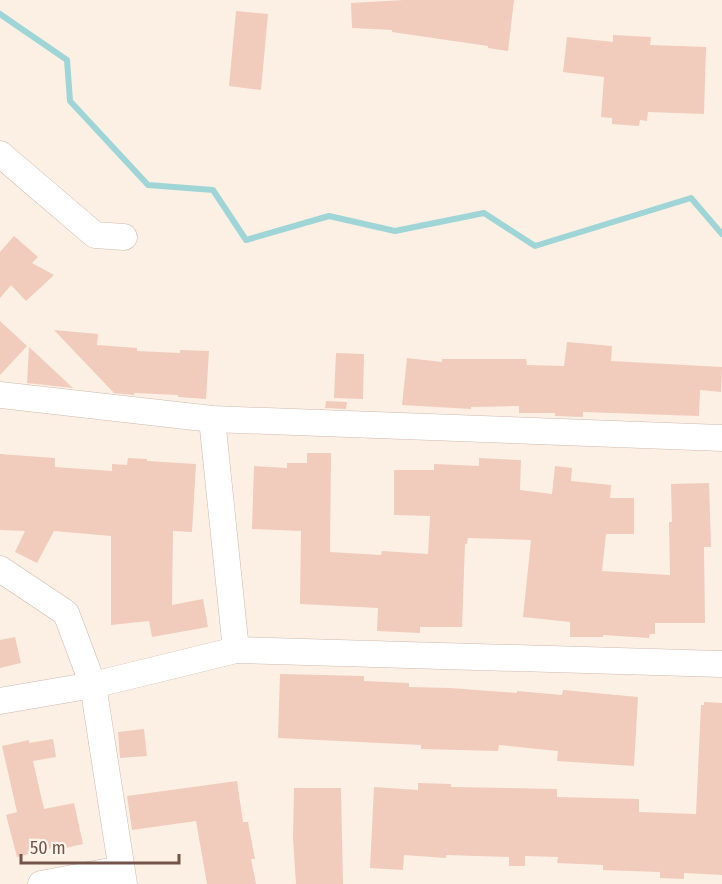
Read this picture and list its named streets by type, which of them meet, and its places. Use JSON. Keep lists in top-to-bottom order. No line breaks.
{"scale_bar":"50 m"}
